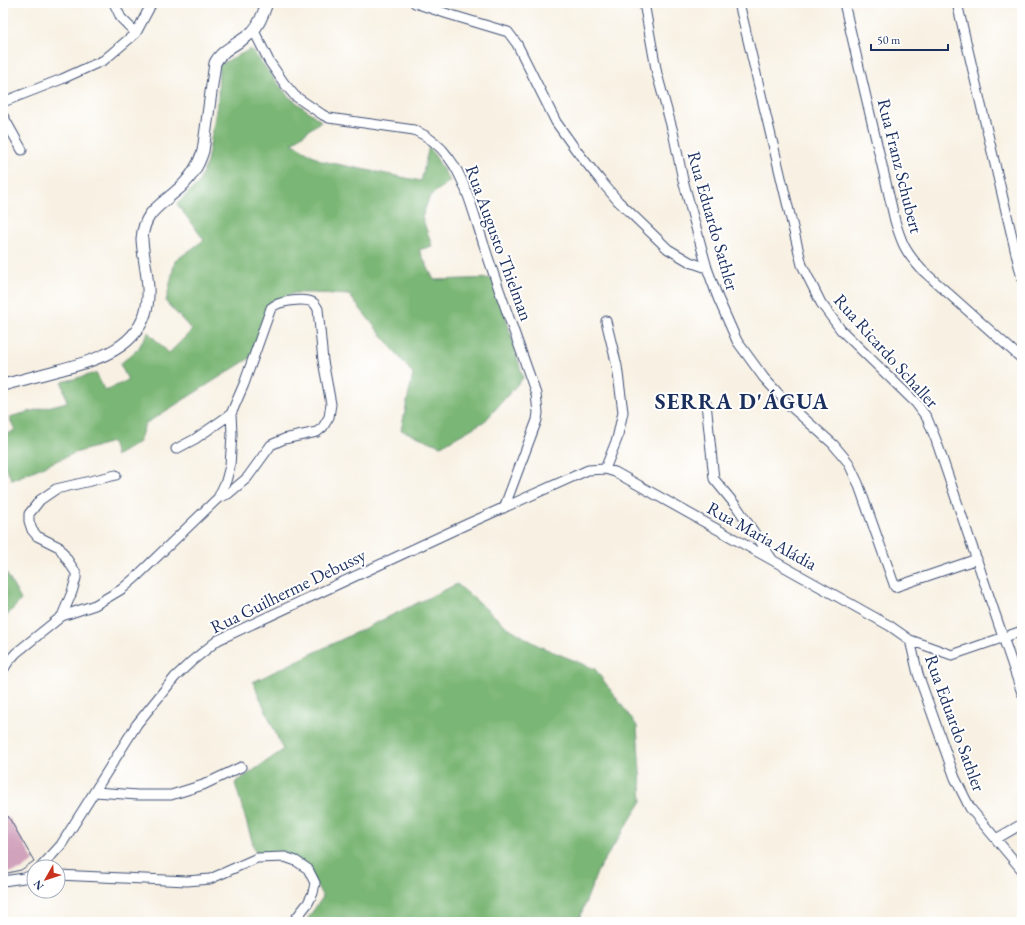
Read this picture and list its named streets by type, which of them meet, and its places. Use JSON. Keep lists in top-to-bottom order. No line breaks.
{"streets":{"street":["Rua Franz Schubert","Rua Eduardo Sathler","Rua Augusto Thielman","Rua Ricardo Schaller","Rua Maria Aládia","Rua Guilherme Debussy"]},"crossings":[["Rua Eduardo Sathler","Rua Ricardo Schaller"],["Rua Eduardo Sathler","Rua Maria Aládia"],["Rua Augusto Thielman","Rua Maria Aládia"],["Rua Augusto Thielman","Rua Guilherme Debussy"],["Rua Ricardo Schaller","Rua Maria Aládia"],["Rua Maria Aládia","Rua Guilherme Debussy"]],"districts":["SERRA D'ÁGUA"],"scale_bar":"50 m","north":"bottom left"}
